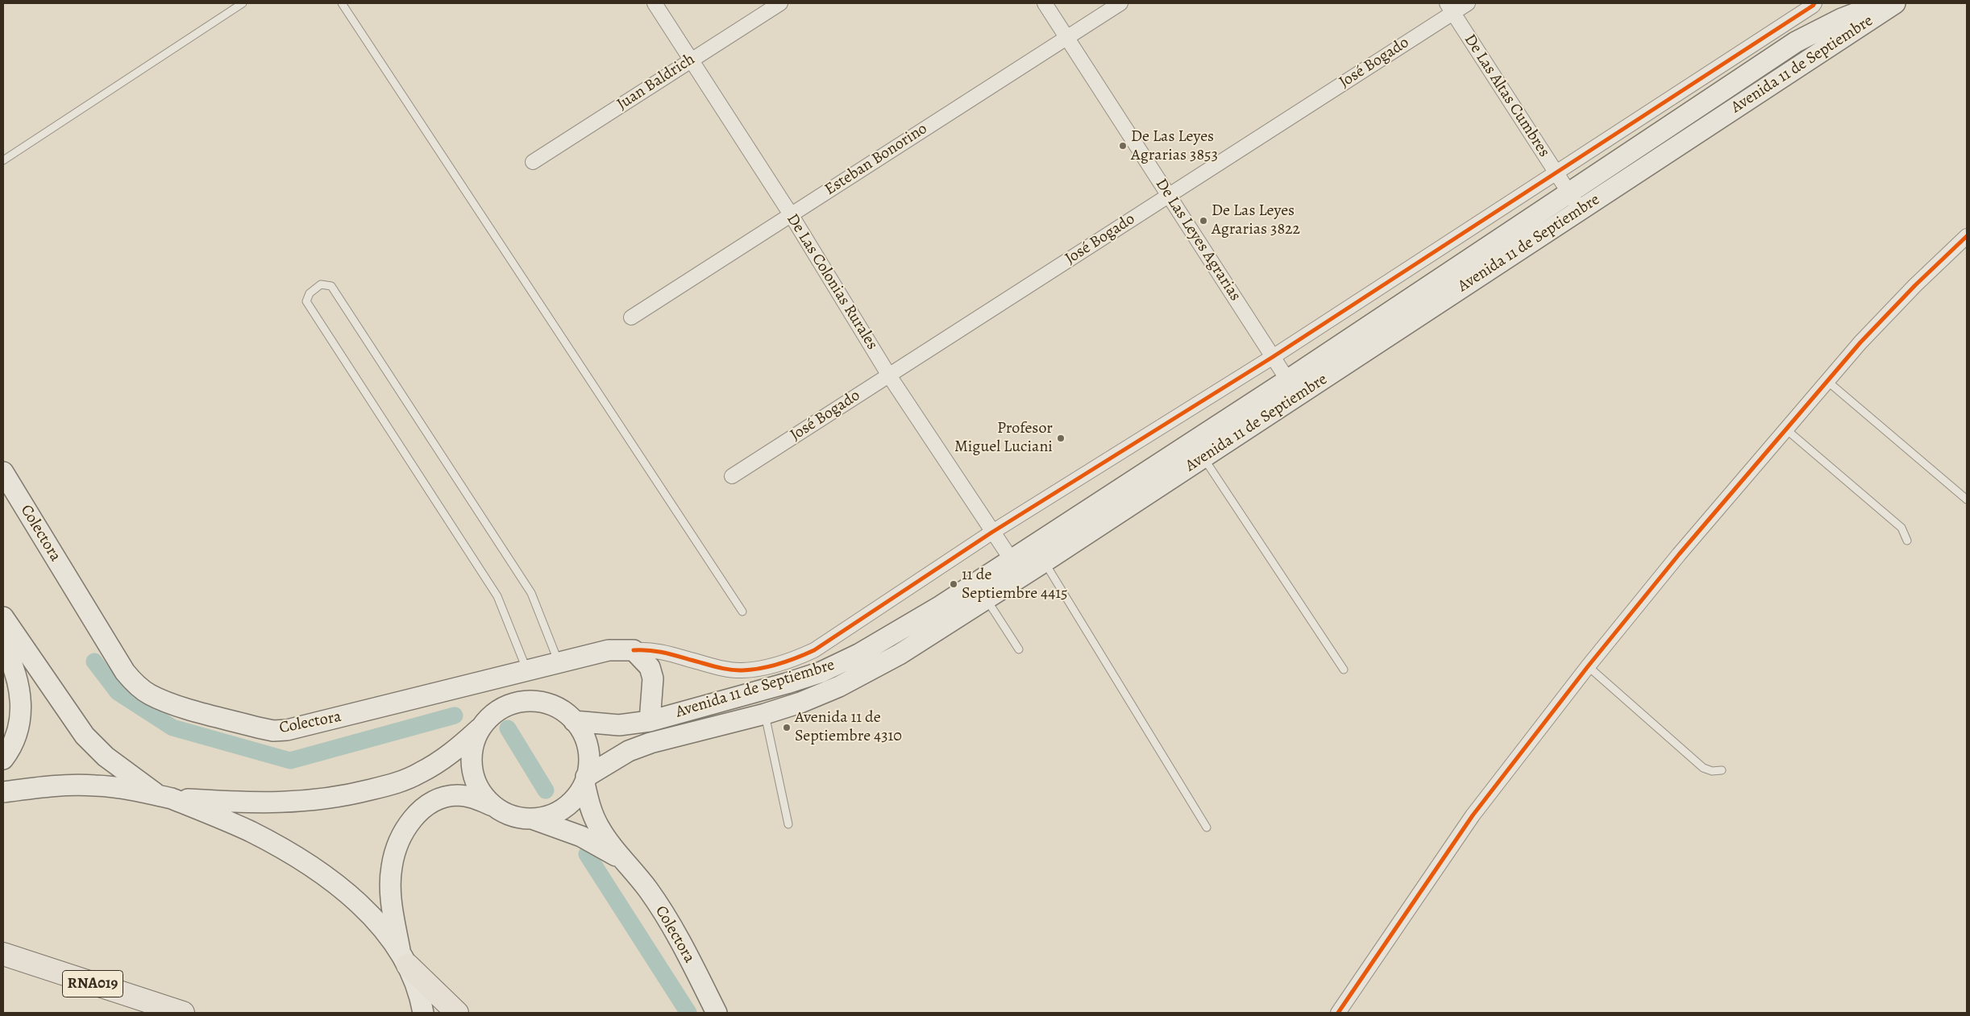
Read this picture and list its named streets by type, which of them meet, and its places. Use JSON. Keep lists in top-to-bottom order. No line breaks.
{"streets":{"highway":["RNA019"],"main road":["Avenida 11 de Septiembre","Colectora"],"street":["José Bogado","Juan Baldrich","De Las Altas Cumbres","Esteban Bonorino","De Las Leyes Agrarias","De Las Colonias Rurales"]},"crossings":[["José Bogado","De Las Altas Cumbres"],["José Bogado","De Las Leyes Agrarias"],["José Bogado","De Las Colonias Rurales"],["Avenida 11 de Septiembre","De Las Altas Cumbres"],["Avenida 11 de Septiembre","De Las Leyes Agrarias"],["Avenida 11 de Septiembre","De Las Colonias Rurales"],["Avenida 11 de Septiembre","Colectora"],["Juan Baldrich","De Las Colonias Rurales"],["Esteban Bonorino","De Las Leyes Agrarias"],["Esteban Bonorino","De Las Colonias Rurales"]],"places":["De Las Leyes Agrarias 3853","De Las Leyes Agrarias 3822","Profesor Miguel Luciani","11 de Septiembre 4415","Avenida 11 de Septiembre 4310"]}
